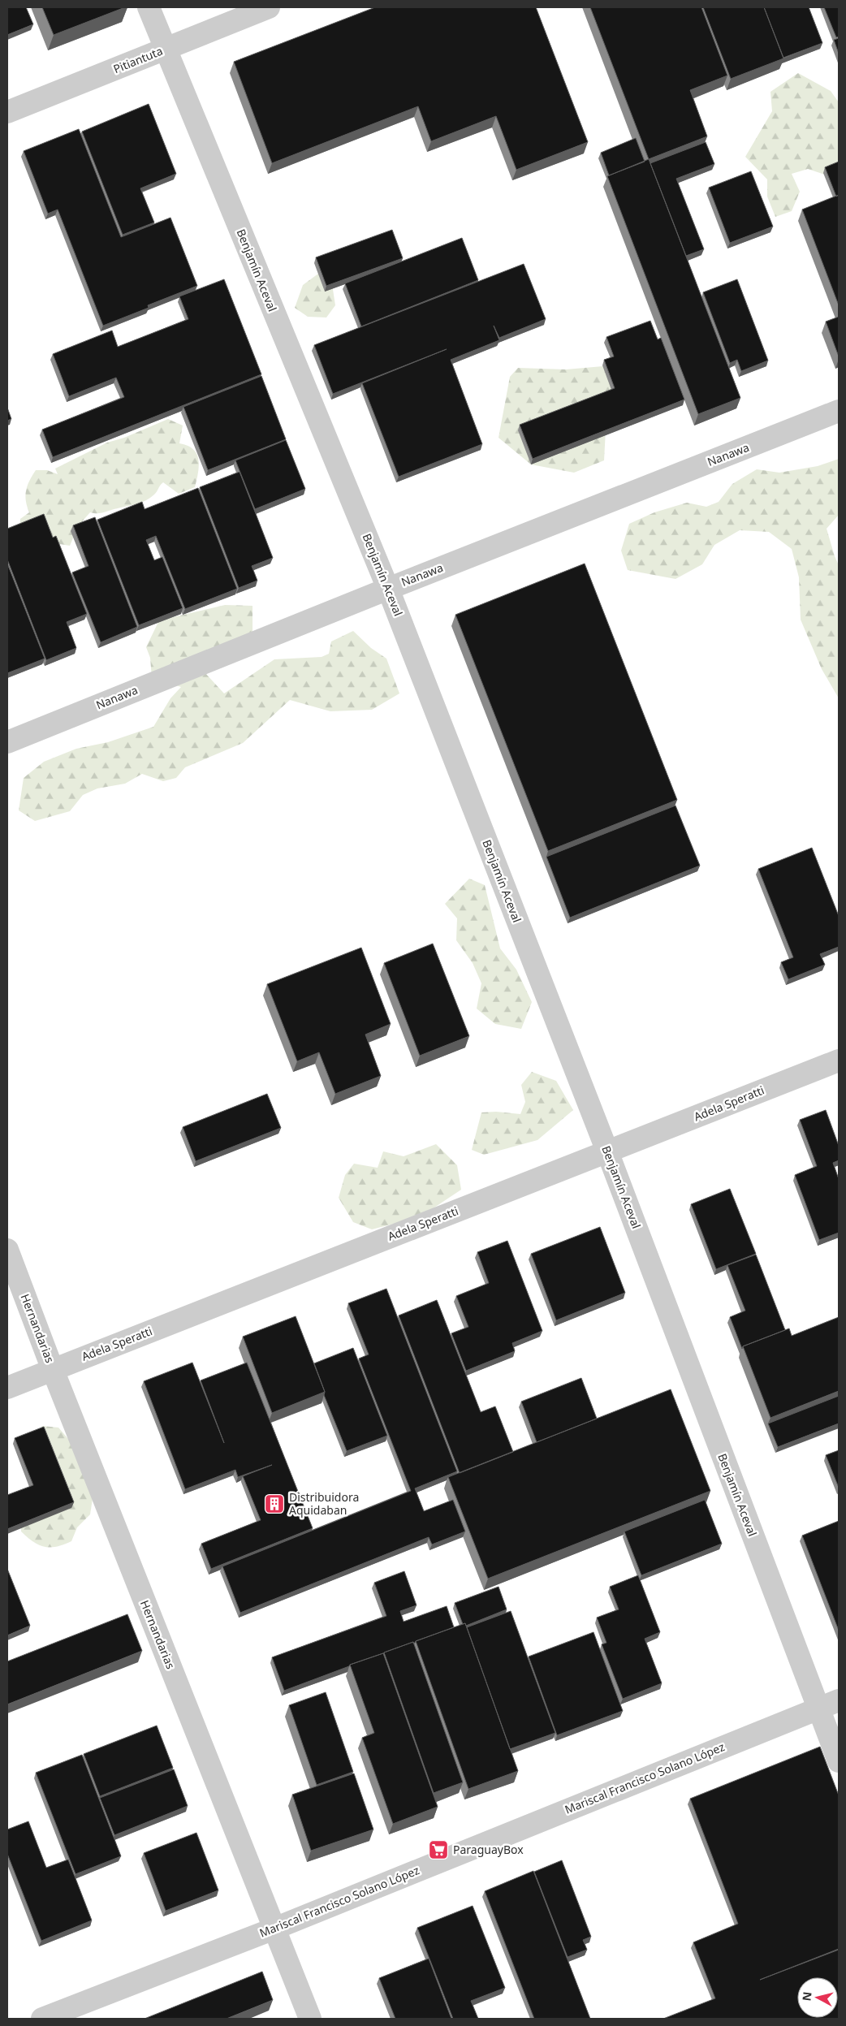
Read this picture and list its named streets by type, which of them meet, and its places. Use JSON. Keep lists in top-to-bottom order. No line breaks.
{"streets":{"street":["Pitiantuta","Benjamín Aceval","Nanawa","Adela Speratti","Hernandarias","Mariscal Francisco Solano López"]},"crossings":[["Pitiantuta","Benjamín Aceval"],["Benjamín Aceval","Nanawa"],["Benjamín Aceval","Adela Speratti"],["Benjamín Aceval","Mariscal Francisco Solano López"],["Adela Speratti","Hernandarias"],["Hernandarias","Mariscal Francisco Solano López"]],"places":{"building":["Distribuidora Aquidaban"],"supermarket":["ParaguayBox"]},"north":"left"}
